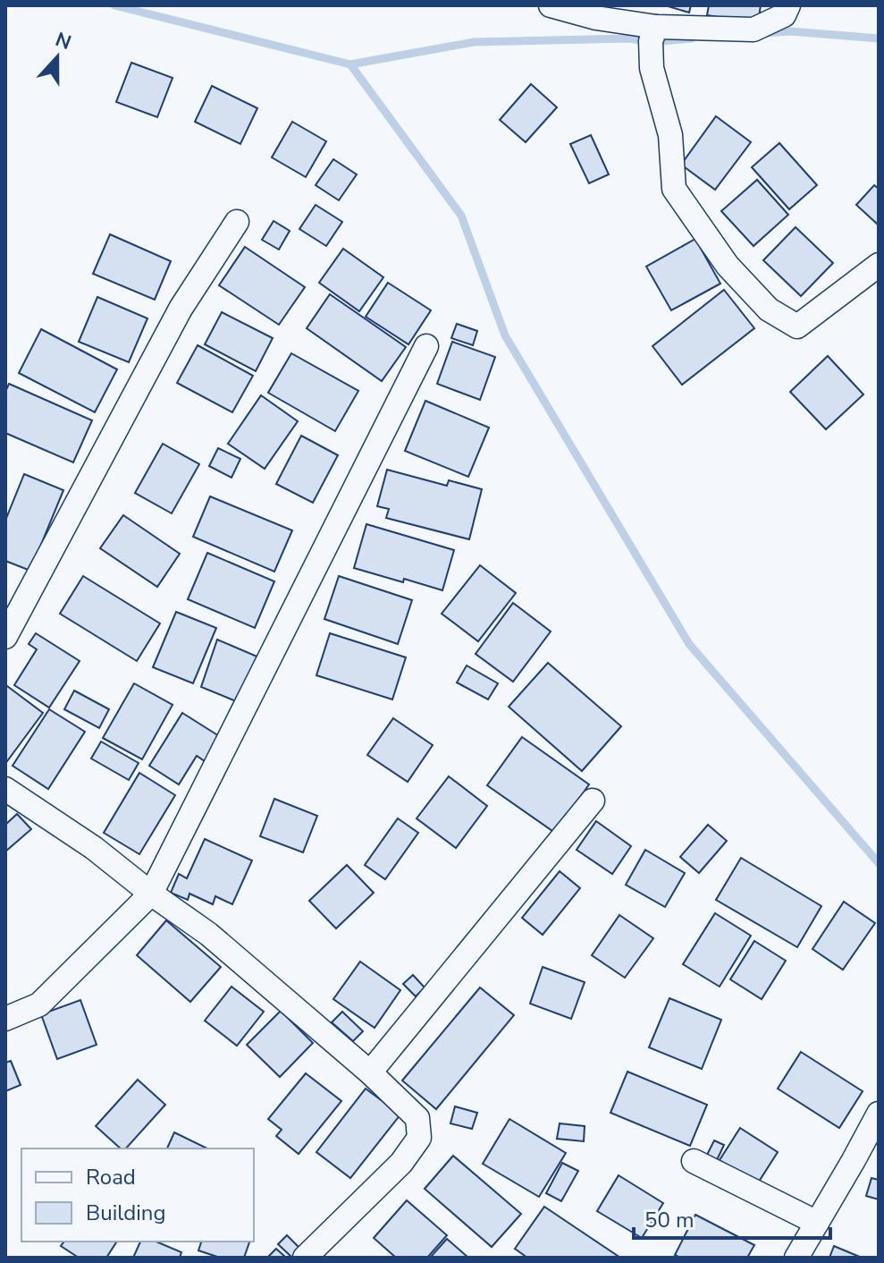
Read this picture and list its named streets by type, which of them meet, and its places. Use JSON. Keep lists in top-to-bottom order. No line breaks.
{"legend":["Road","Building"],"scale_bar":"50 m","north":"top"}
